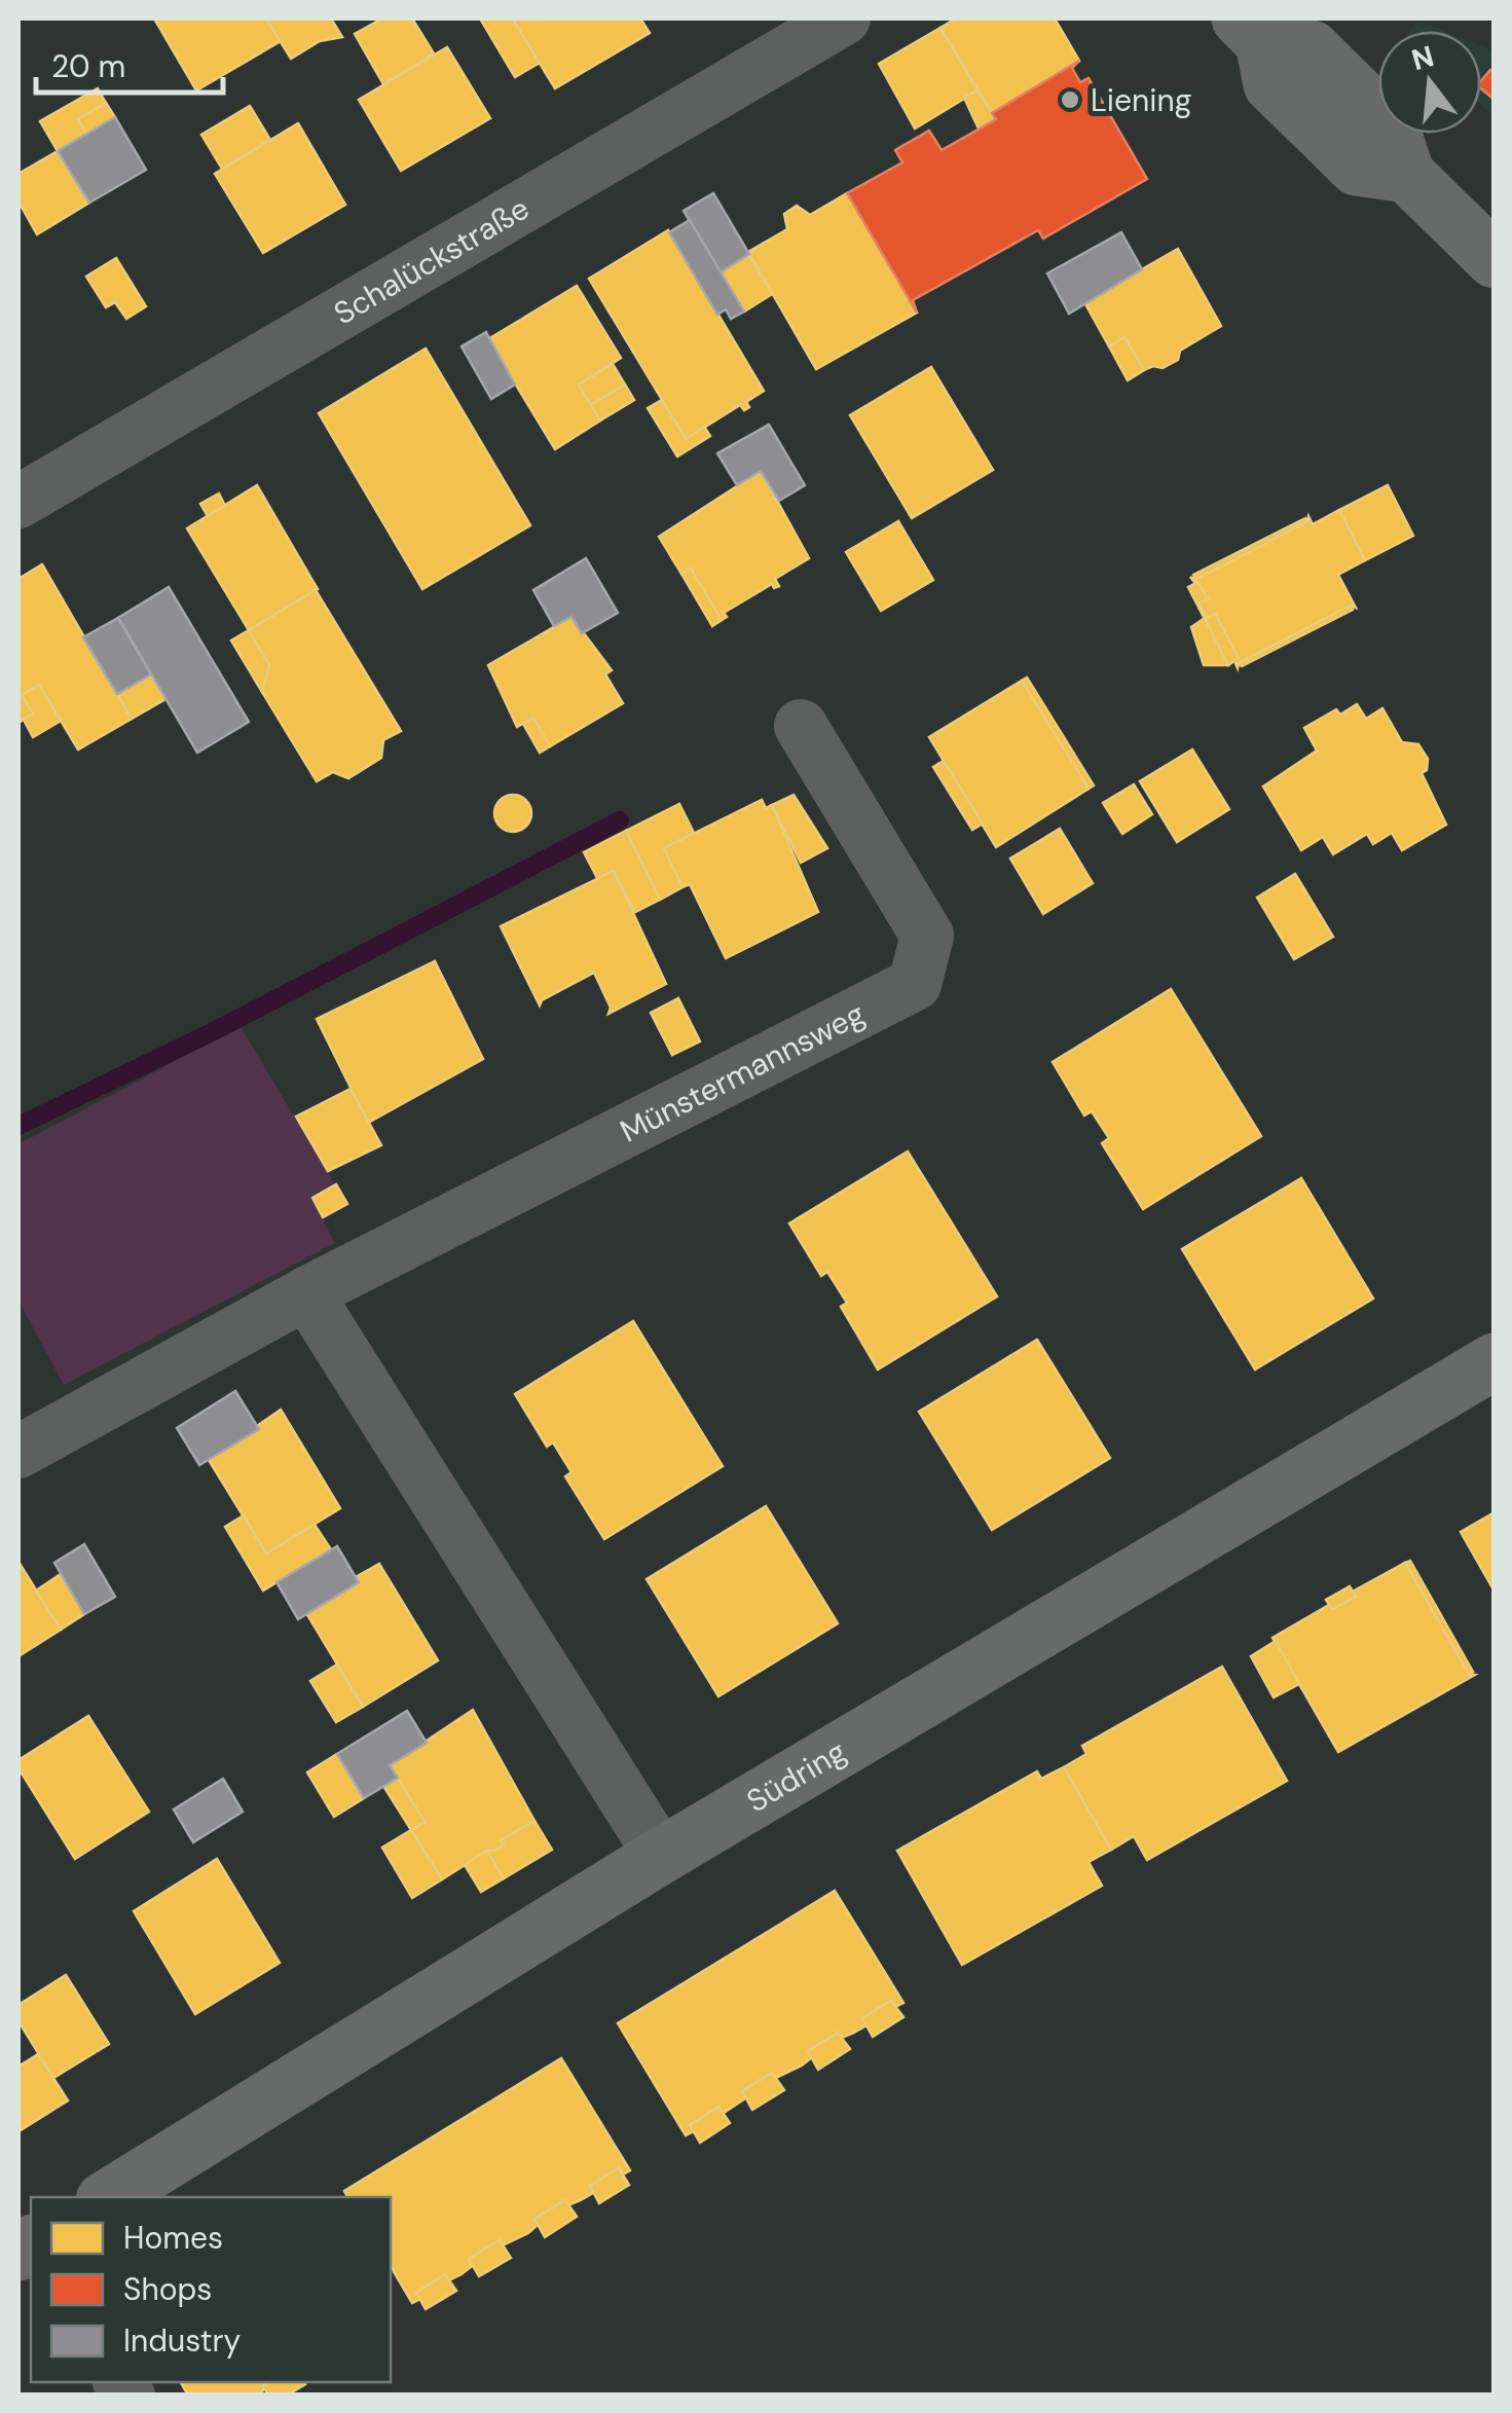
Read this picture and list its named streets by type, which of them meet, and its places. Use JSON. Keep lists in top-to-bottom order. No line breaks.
{"streets":{"street":["Schalückstraße","Münstermannsweg","Südring"]},"places":["Liening"],"legend":["Homes","Shops","Industry"],"scale_bar":"20 m","north":"top"}
